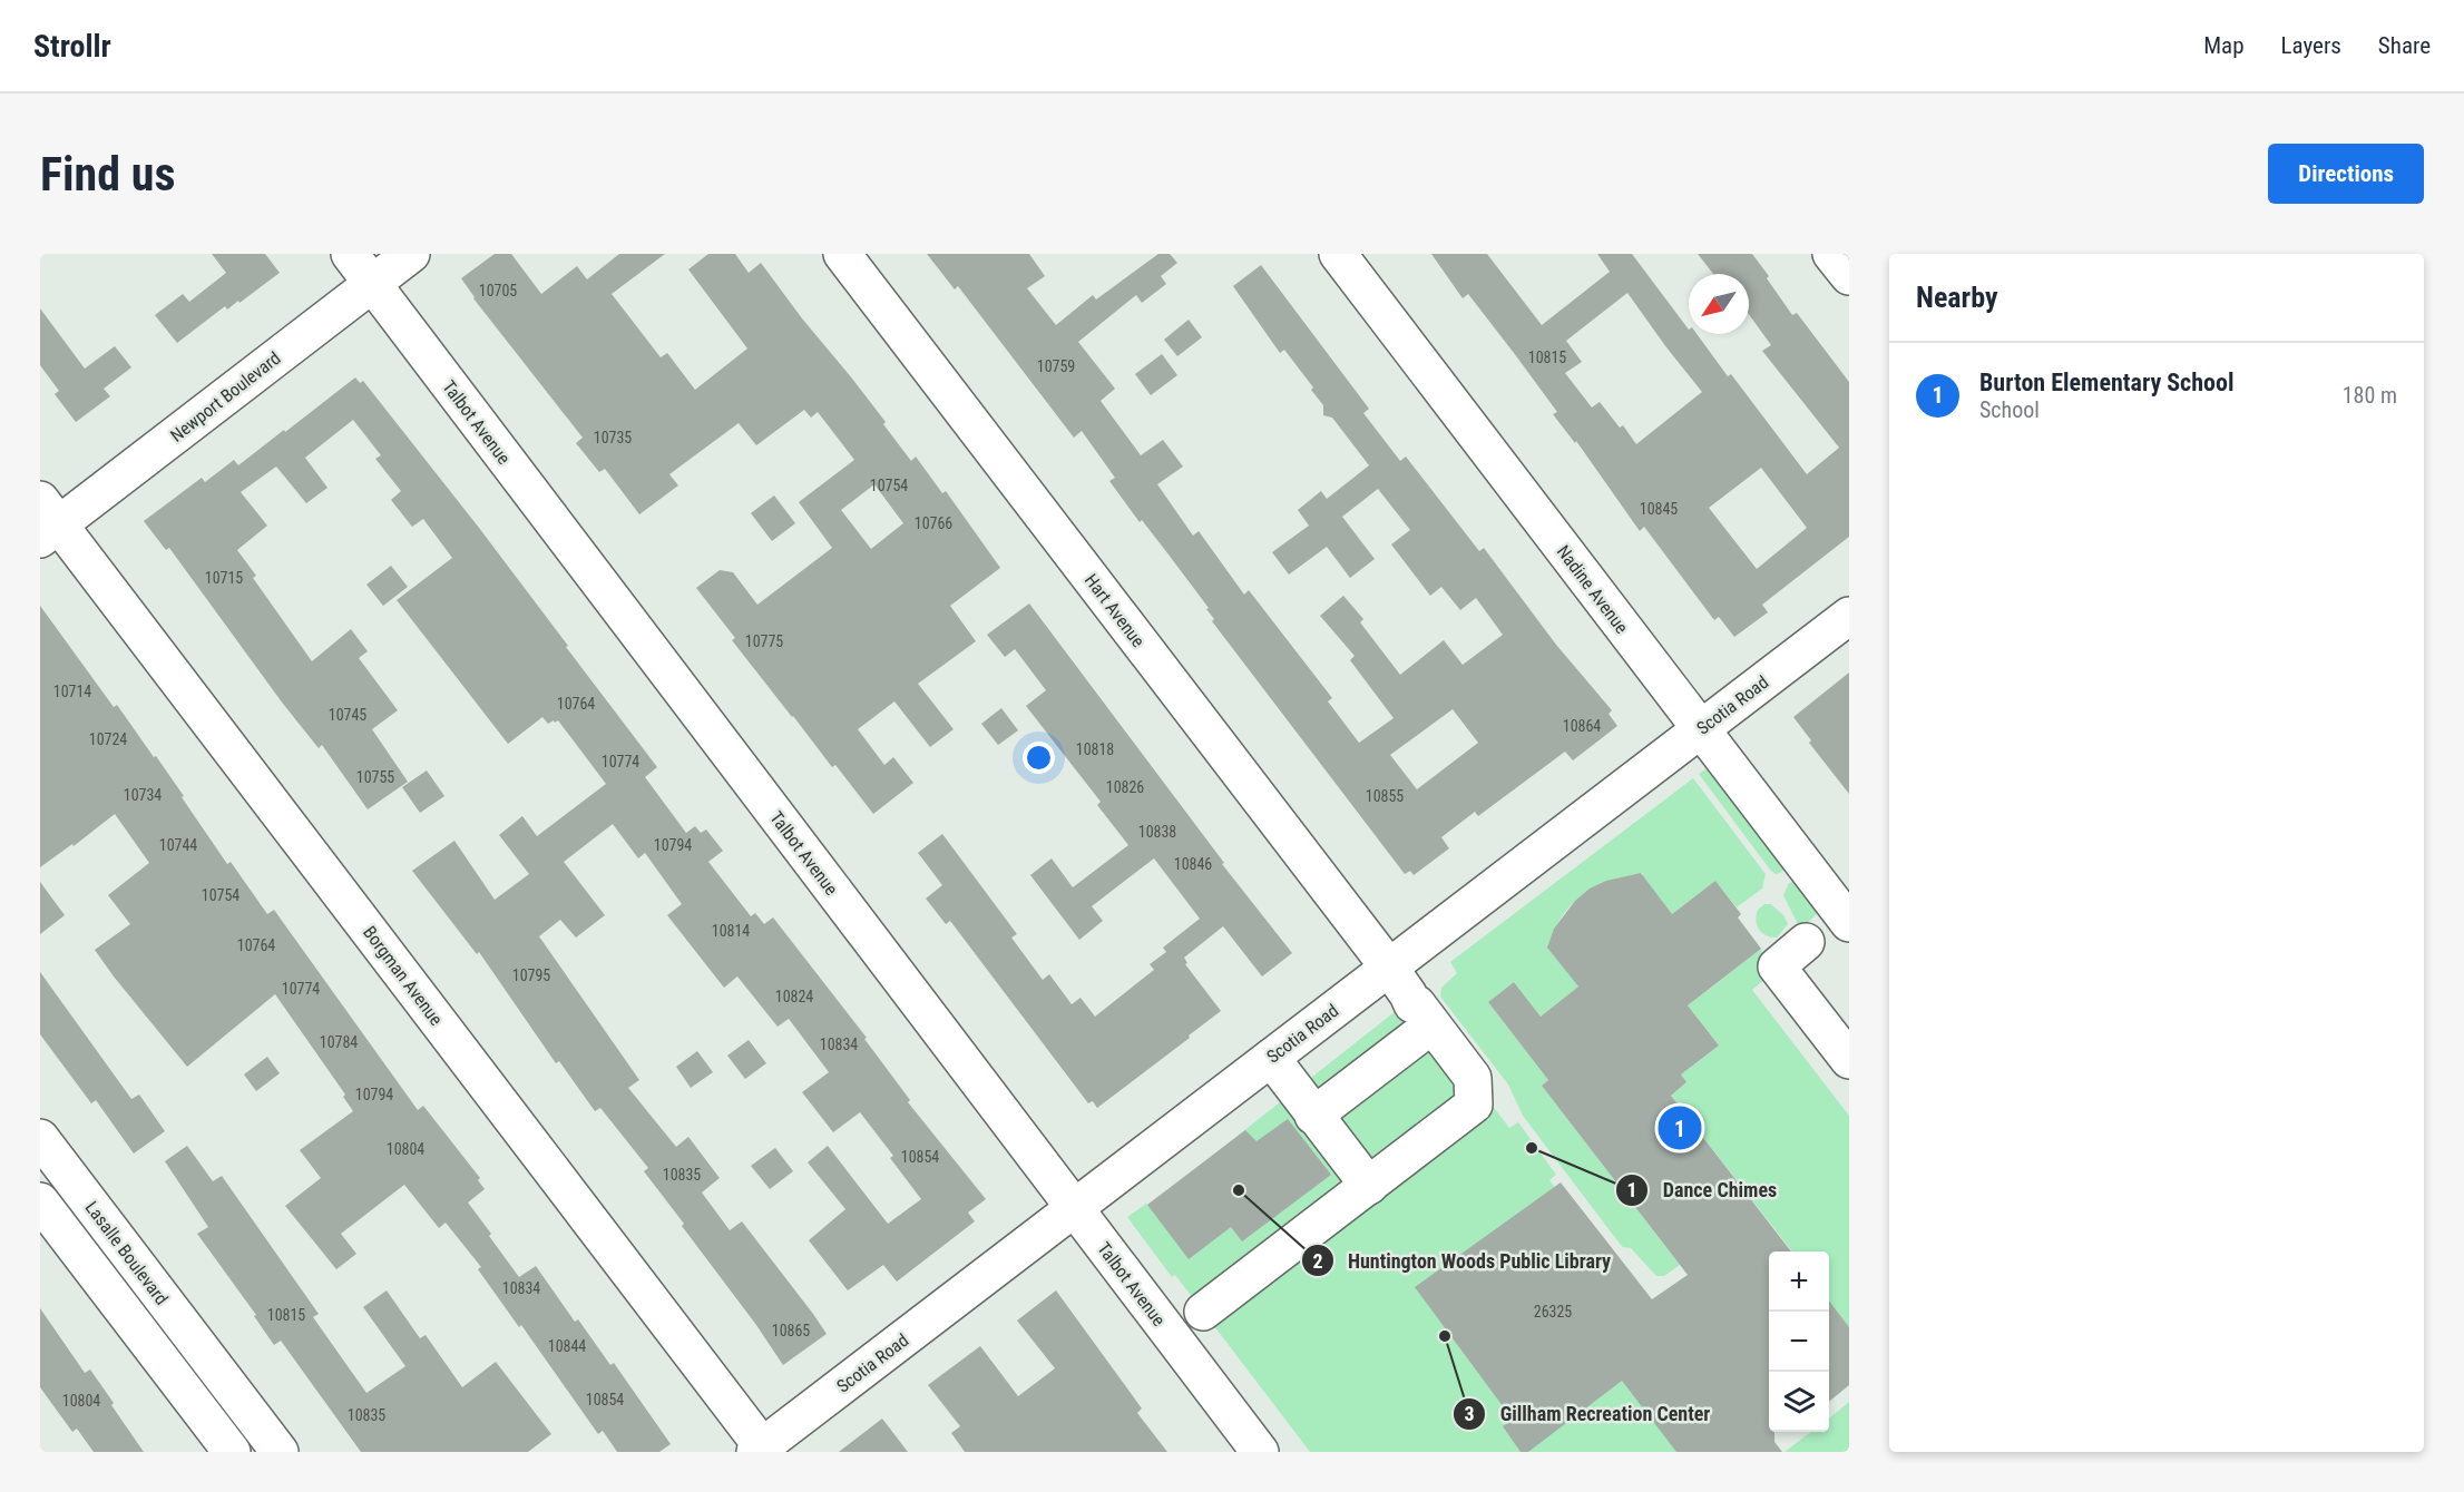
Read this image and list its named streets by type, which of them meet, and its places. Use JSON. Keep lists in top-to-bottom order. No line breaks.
{"streets":{"street":["Newport Boulevard","Talbot Avenue","Nadine Avenue","Hart Avenue","Scotia Road","Borgman Avenue","Lasalle Boulevard"]},"crossings":[["Newport Boulevard","Talbot Avenue"],["Newport Boulevard","Borgman Avenue"],["Talbot Avenue","Scotia Road"],["Nadine Avenue","Scotia Road"],["Hart Avenue","Scotia Road"],["Scotia Road","Borgman Avenue"]],"places":["Dance Chimes","Huntington Woods Public Library","Gillham Recreation Center"],"house_numbers":["10705","10815","10759","10735","10754","10845","10766","10715","10775","10714","10764","10745","10864","10724","10818","10774","10755","10826","10734","10855","10838","10744","10794","10846","10754","10814","10764","10795","10774","10824","10784","10834","10794","10804","10854","10835","10834","26325","10815","10865","10844","10854","10804","10835"],"north":"bottom left","page":{"header":"Strollr","nav":["Map","Layers","Share"],"buttons":"Directions","title":"Find us","heading":"Nearby","list":[{"mark":"1","name":"Burton Elementary School","note":"School","value":"180 m"}],"pins":"1","map_buttons":["+","−"]}}
